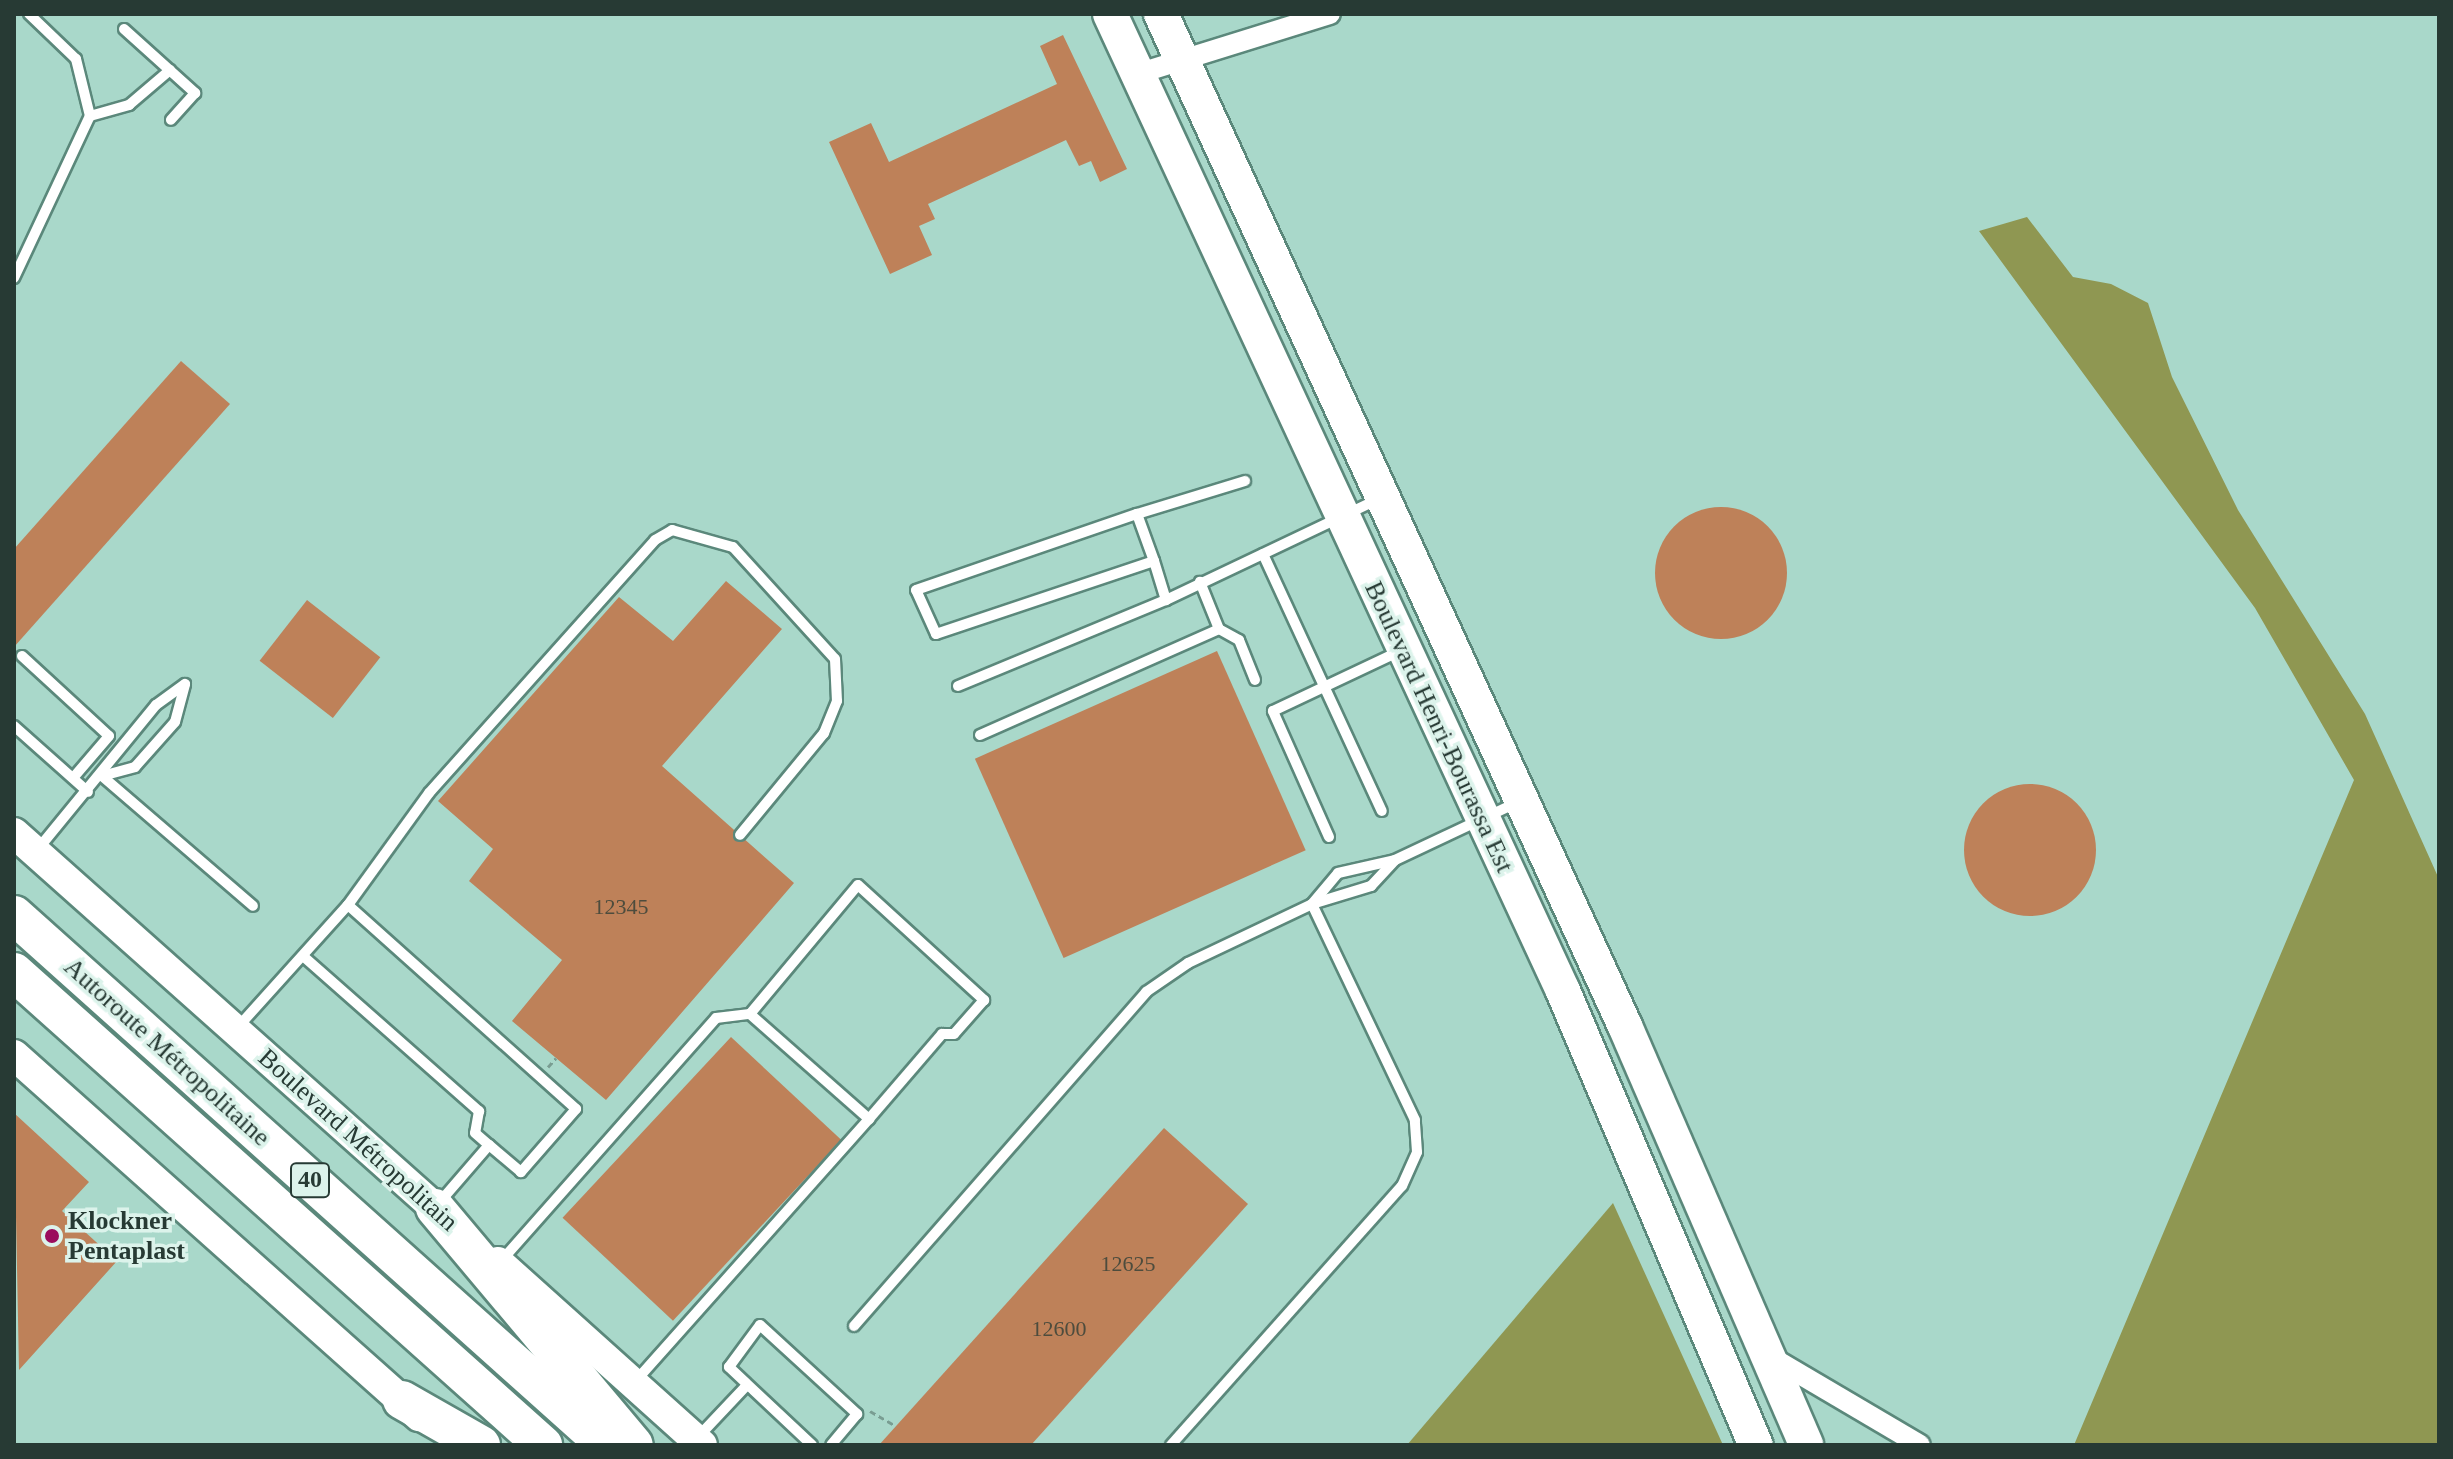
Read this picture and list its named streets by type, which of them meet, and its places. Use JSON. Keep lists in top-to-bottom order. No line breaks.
{"streets":{"highway":["Autoroute Métropolitaine","40"],"main road":["Boulevard Henri-Bourassa Est","Boulevard Métropolitain"]},"places":["Klockner Pentaplast"],"house_numbers":["12345","12625","12600"]}
